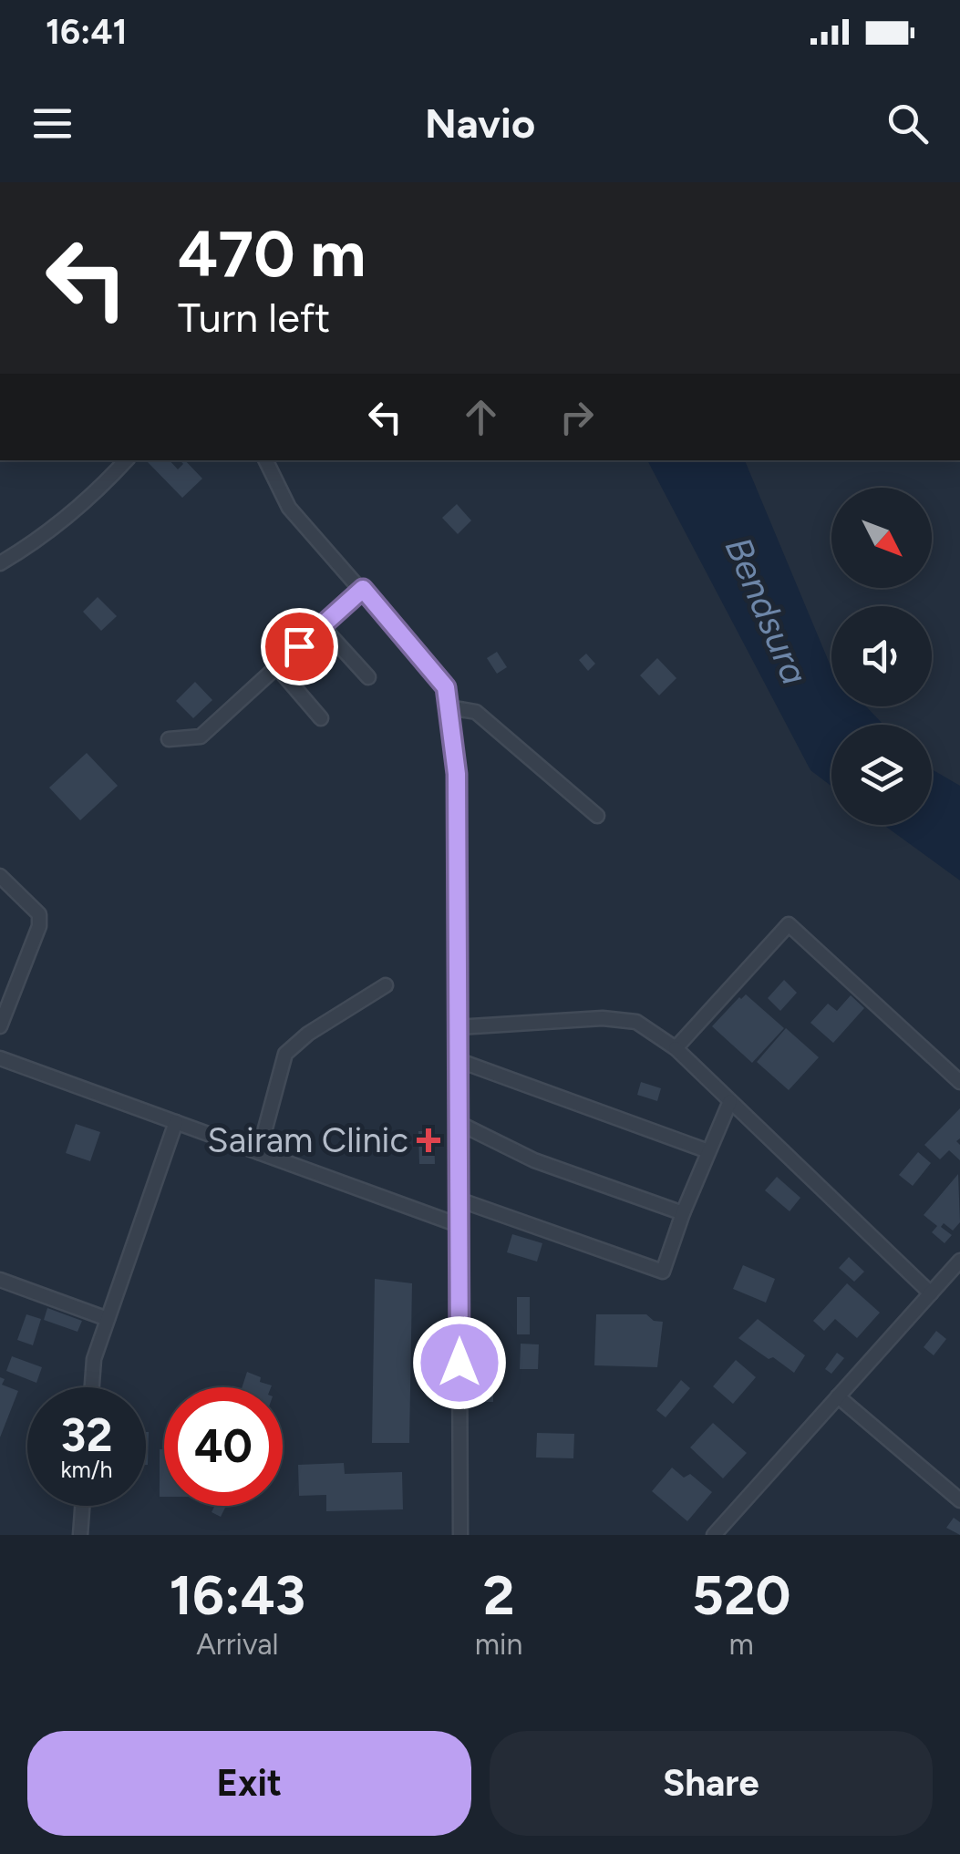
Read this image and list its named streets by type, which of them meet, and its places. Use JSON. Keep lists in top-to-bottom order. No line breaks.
{"water":["Bendsura"],"places":{"health":["Sairam Clinic"]},"north":"bottom right","page":{"status":"16:41","header":"Navio","turn":["470 m","Turn left"],"speed":"32 km/h","limit":"40","eta":["16:43","Arrival","2","min","520","m"],"buttons":["Exit","Share"]}}
